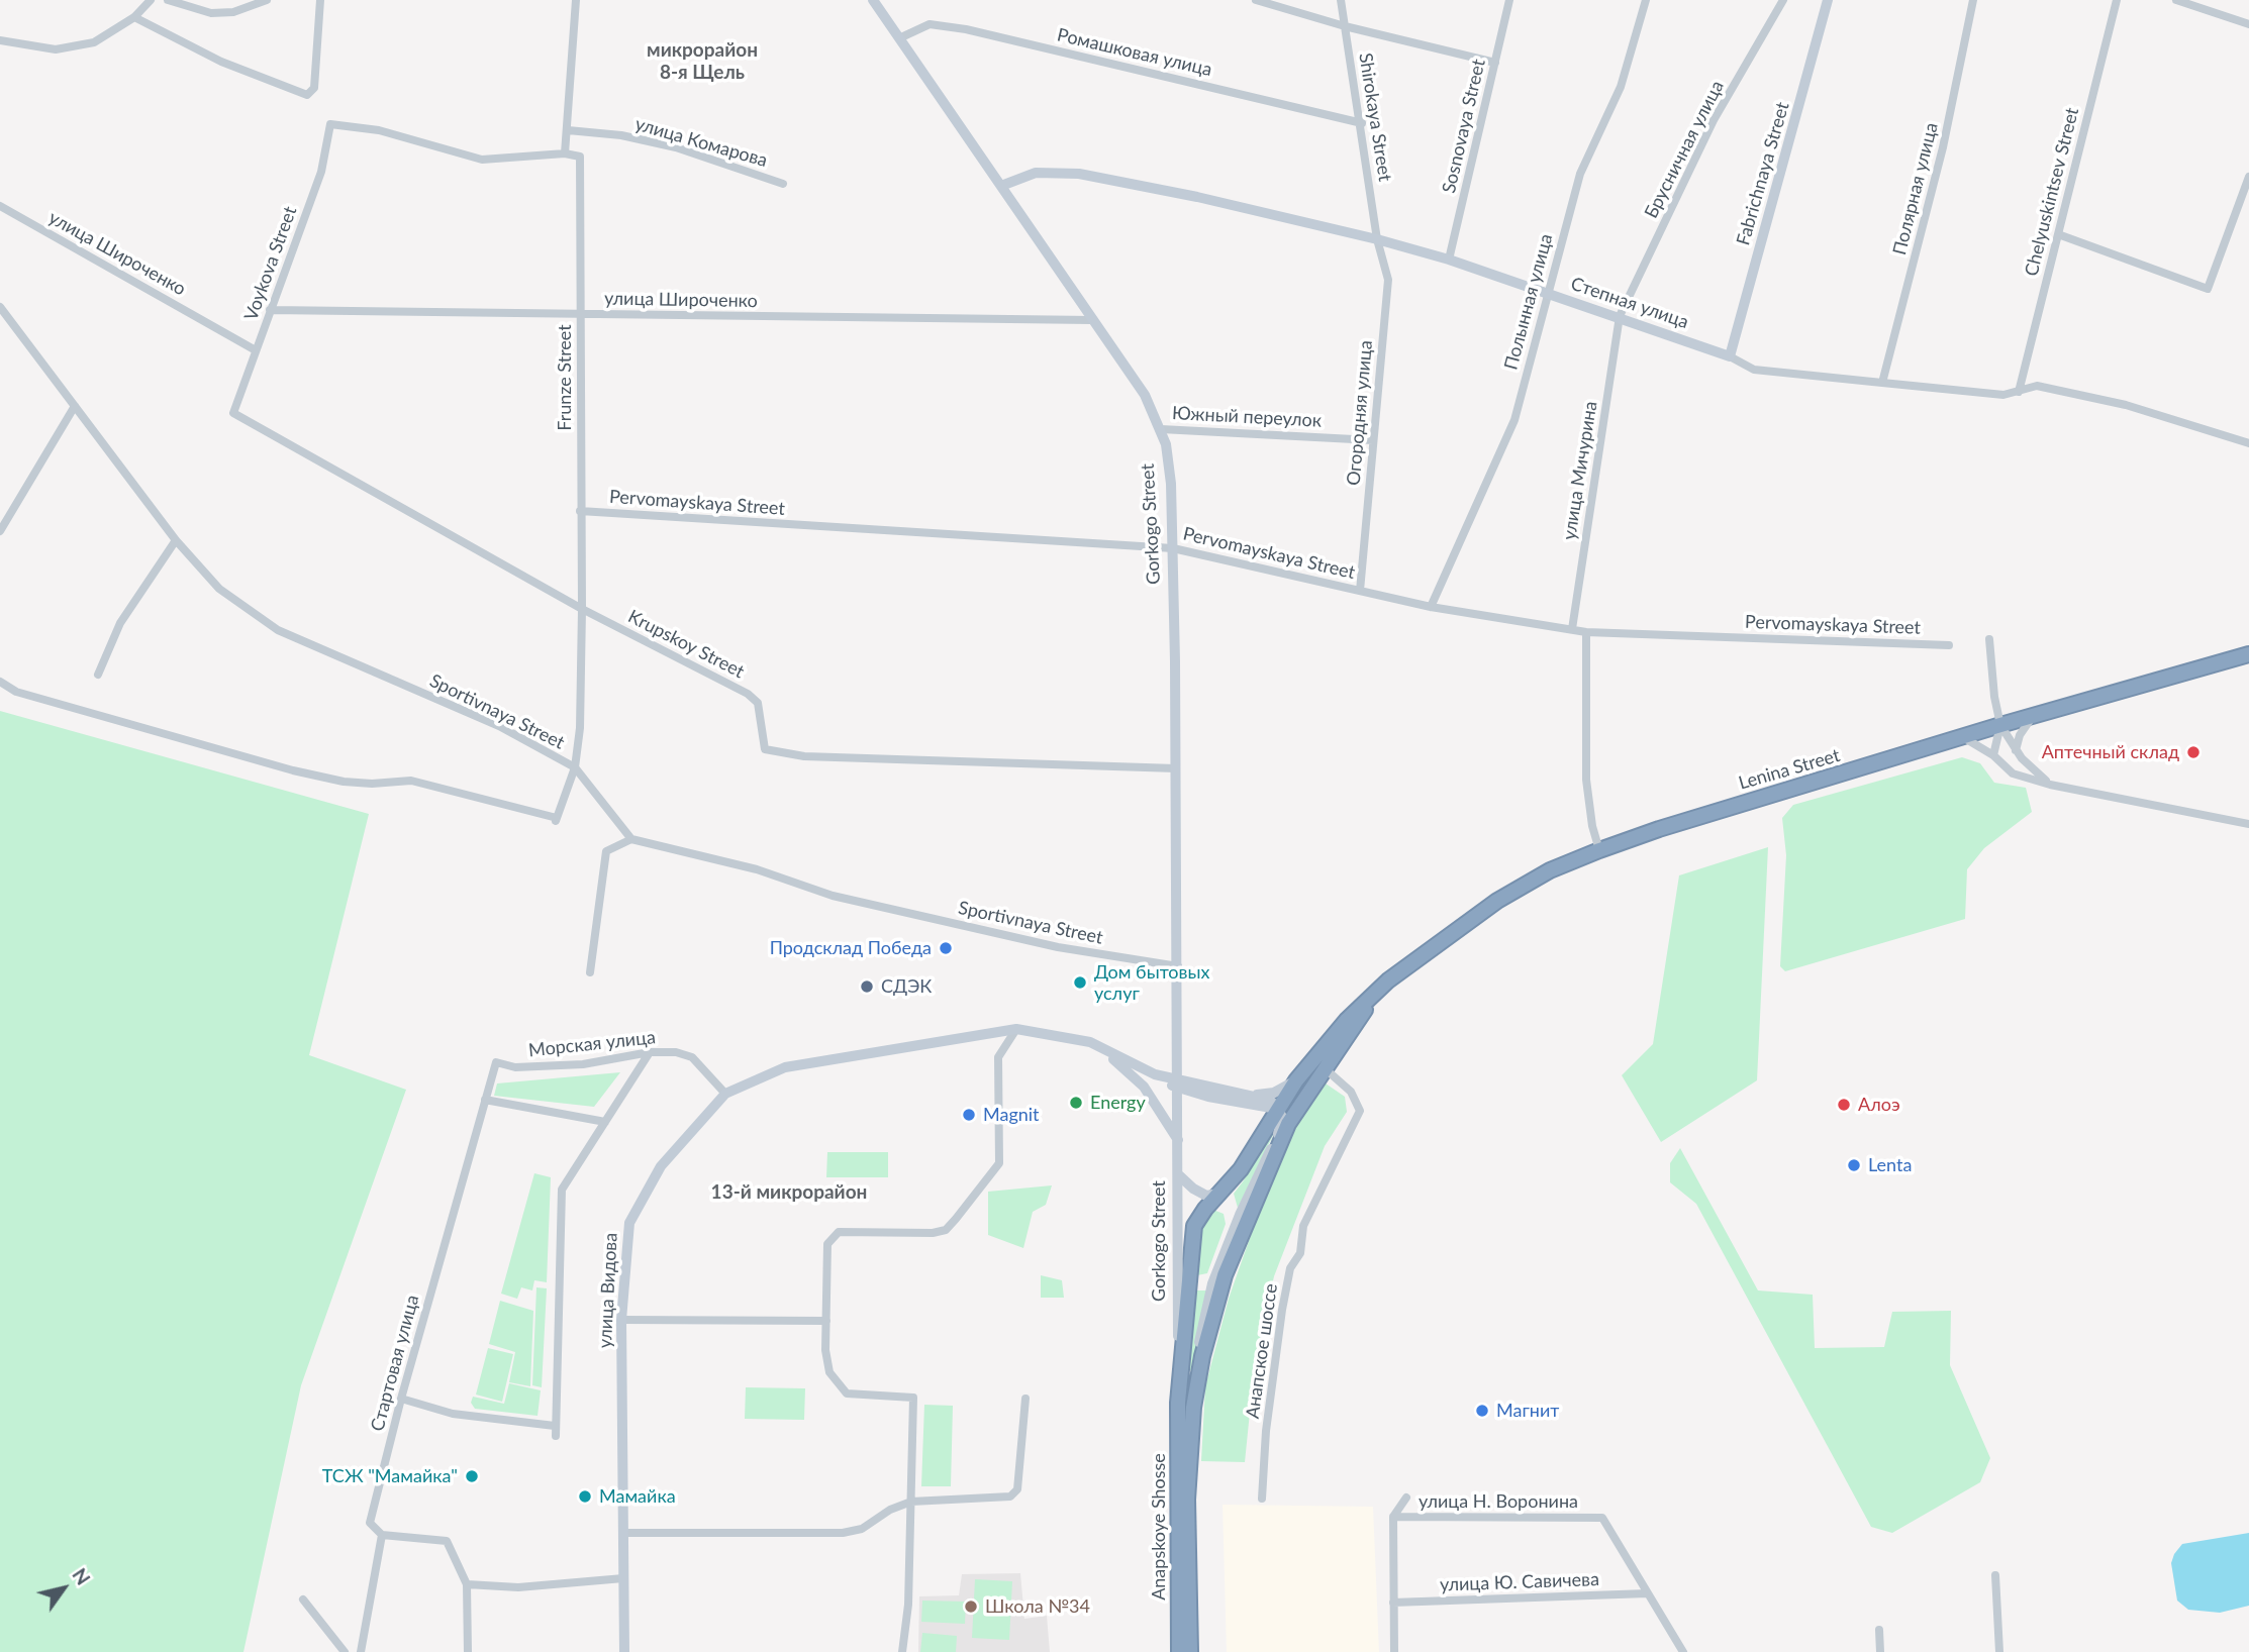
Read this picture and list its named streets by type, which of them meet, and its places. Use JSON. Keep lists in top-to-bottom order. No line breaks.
{"streets":{"highway":["Lenina Street","Anapskoye Shosse"],"main road":["Fabrichnaya Street","Степная улица","Gorkogo Street","улица Видова"],"street":["Ромашковая улица","Shirokaya Street","Sosnovaya Street","улица Комарова","Брусничная улица","Полярная улица","Chelyuskintsev Street","улица Широченко","Voykova Street","Полынная улица","Frunze Street","Огородняя улица","Южный переулок","улица Мичурина","Pervomayskaya Street","Krupskoy Street","Sportivnaya Street","Морская улица","Анапское шоссе","Стартовая улица","улица Н. Воронина","улица Ю. Савичева"]},"crossings":[["Ромашковая улица","Shirokaya Street"],["Ромашковая улица","Gorkogo Street"],["Shirokaya Street","Степная улица"],["Shirokaya Street","Огородняя улица"],["Sosnovaya Street","Степная улица"],["Брусничная улица","Степная улица"],["Брусничная улица","улица Мичурина"],["Fabrichnaya Street","Степная улица"],["Полярная улица","Степная улица"],["Chelyuskintsev Street","Степная улица"],["улица Широченко","Voykova Street"],["улица Широченко","Frunze Street"],["улица Широченко","Gorkogo Street"],["Voykova Street","Frunze Street"],["Voykova Street","Krupskoy Street"],["Полынная улица","Степная улица"],["Полынная улица","Pervomayskaya Street"],["Степная улица","Огородняя улица"],["Степная улица","улица Мичурина"],["Степная улица","Gorkogo Street"],["Frunze Street","Pervomayskaya Street"],["Frunze Street","Krupskoy Street"],["Frunze Street","Sportivnaya Street"],["Огородняя улица","Южный переулок"],["Огородняя улица","Pervomayskaya Street"],["Южный переулок","Gorkogo Street"],["улица Мичурина","Pervomayskaya Street"],["Pervomayskaya Street","Gorkogo Street"],["Gorkogo Street","Krupskoy Street"],["Gorkogo Street","Sportivnaya Street"],["Gorkogo Street","улица Видова"],["Gorkogo Street","Anapskoye Shosse"],["Lenina Street","Anapskoye Shosse"],["Морская улица","улица Видова"],["Морская улица","Стартовая улица"],["улица Н. Воронина","улица Ю. Савичева"]],"districts":["микрорайон 8-я Щель","13-й микрорайон"],"places":["Аптечный склад","Продсклад Победа","Дом бытовых услуг","СДЭК","Energy","Алоэ","Magnit","Lenta","Магнит","ТСЖ \"Мамайка\"","Мамайка","Школа №34"],"north":"top right"}
